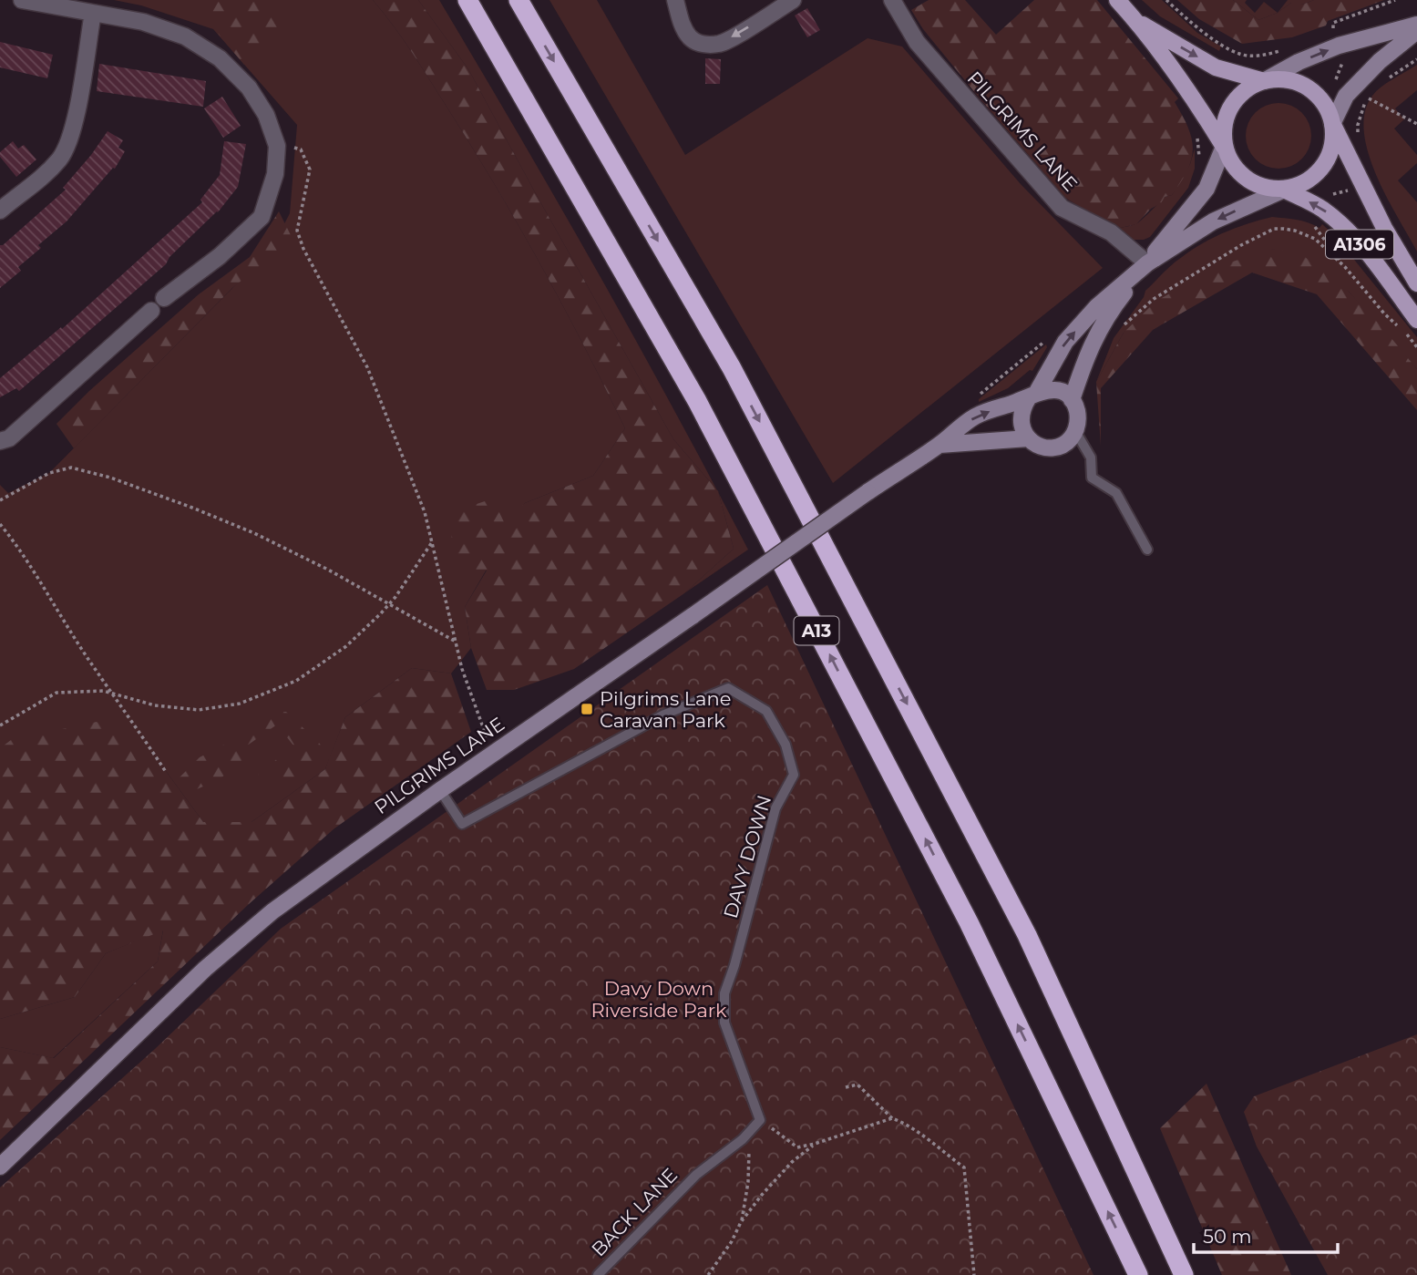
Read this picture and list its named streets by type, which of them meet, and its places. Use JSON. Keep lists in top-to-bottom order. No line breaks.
{"streets":{"highway":["A13"],"main road":["PILGRIMS LANE","A1306"],"lane":["DAVY DOWN","BACK LANE"]},"crossings":[["PILGRIMS LANE","DAVY DOWN"]],"parks":["Davy Down Riverside Park"],"places":{"transit":["Pilgrims Lane Caravan Park"]},"scale_bar":"50 m"}
